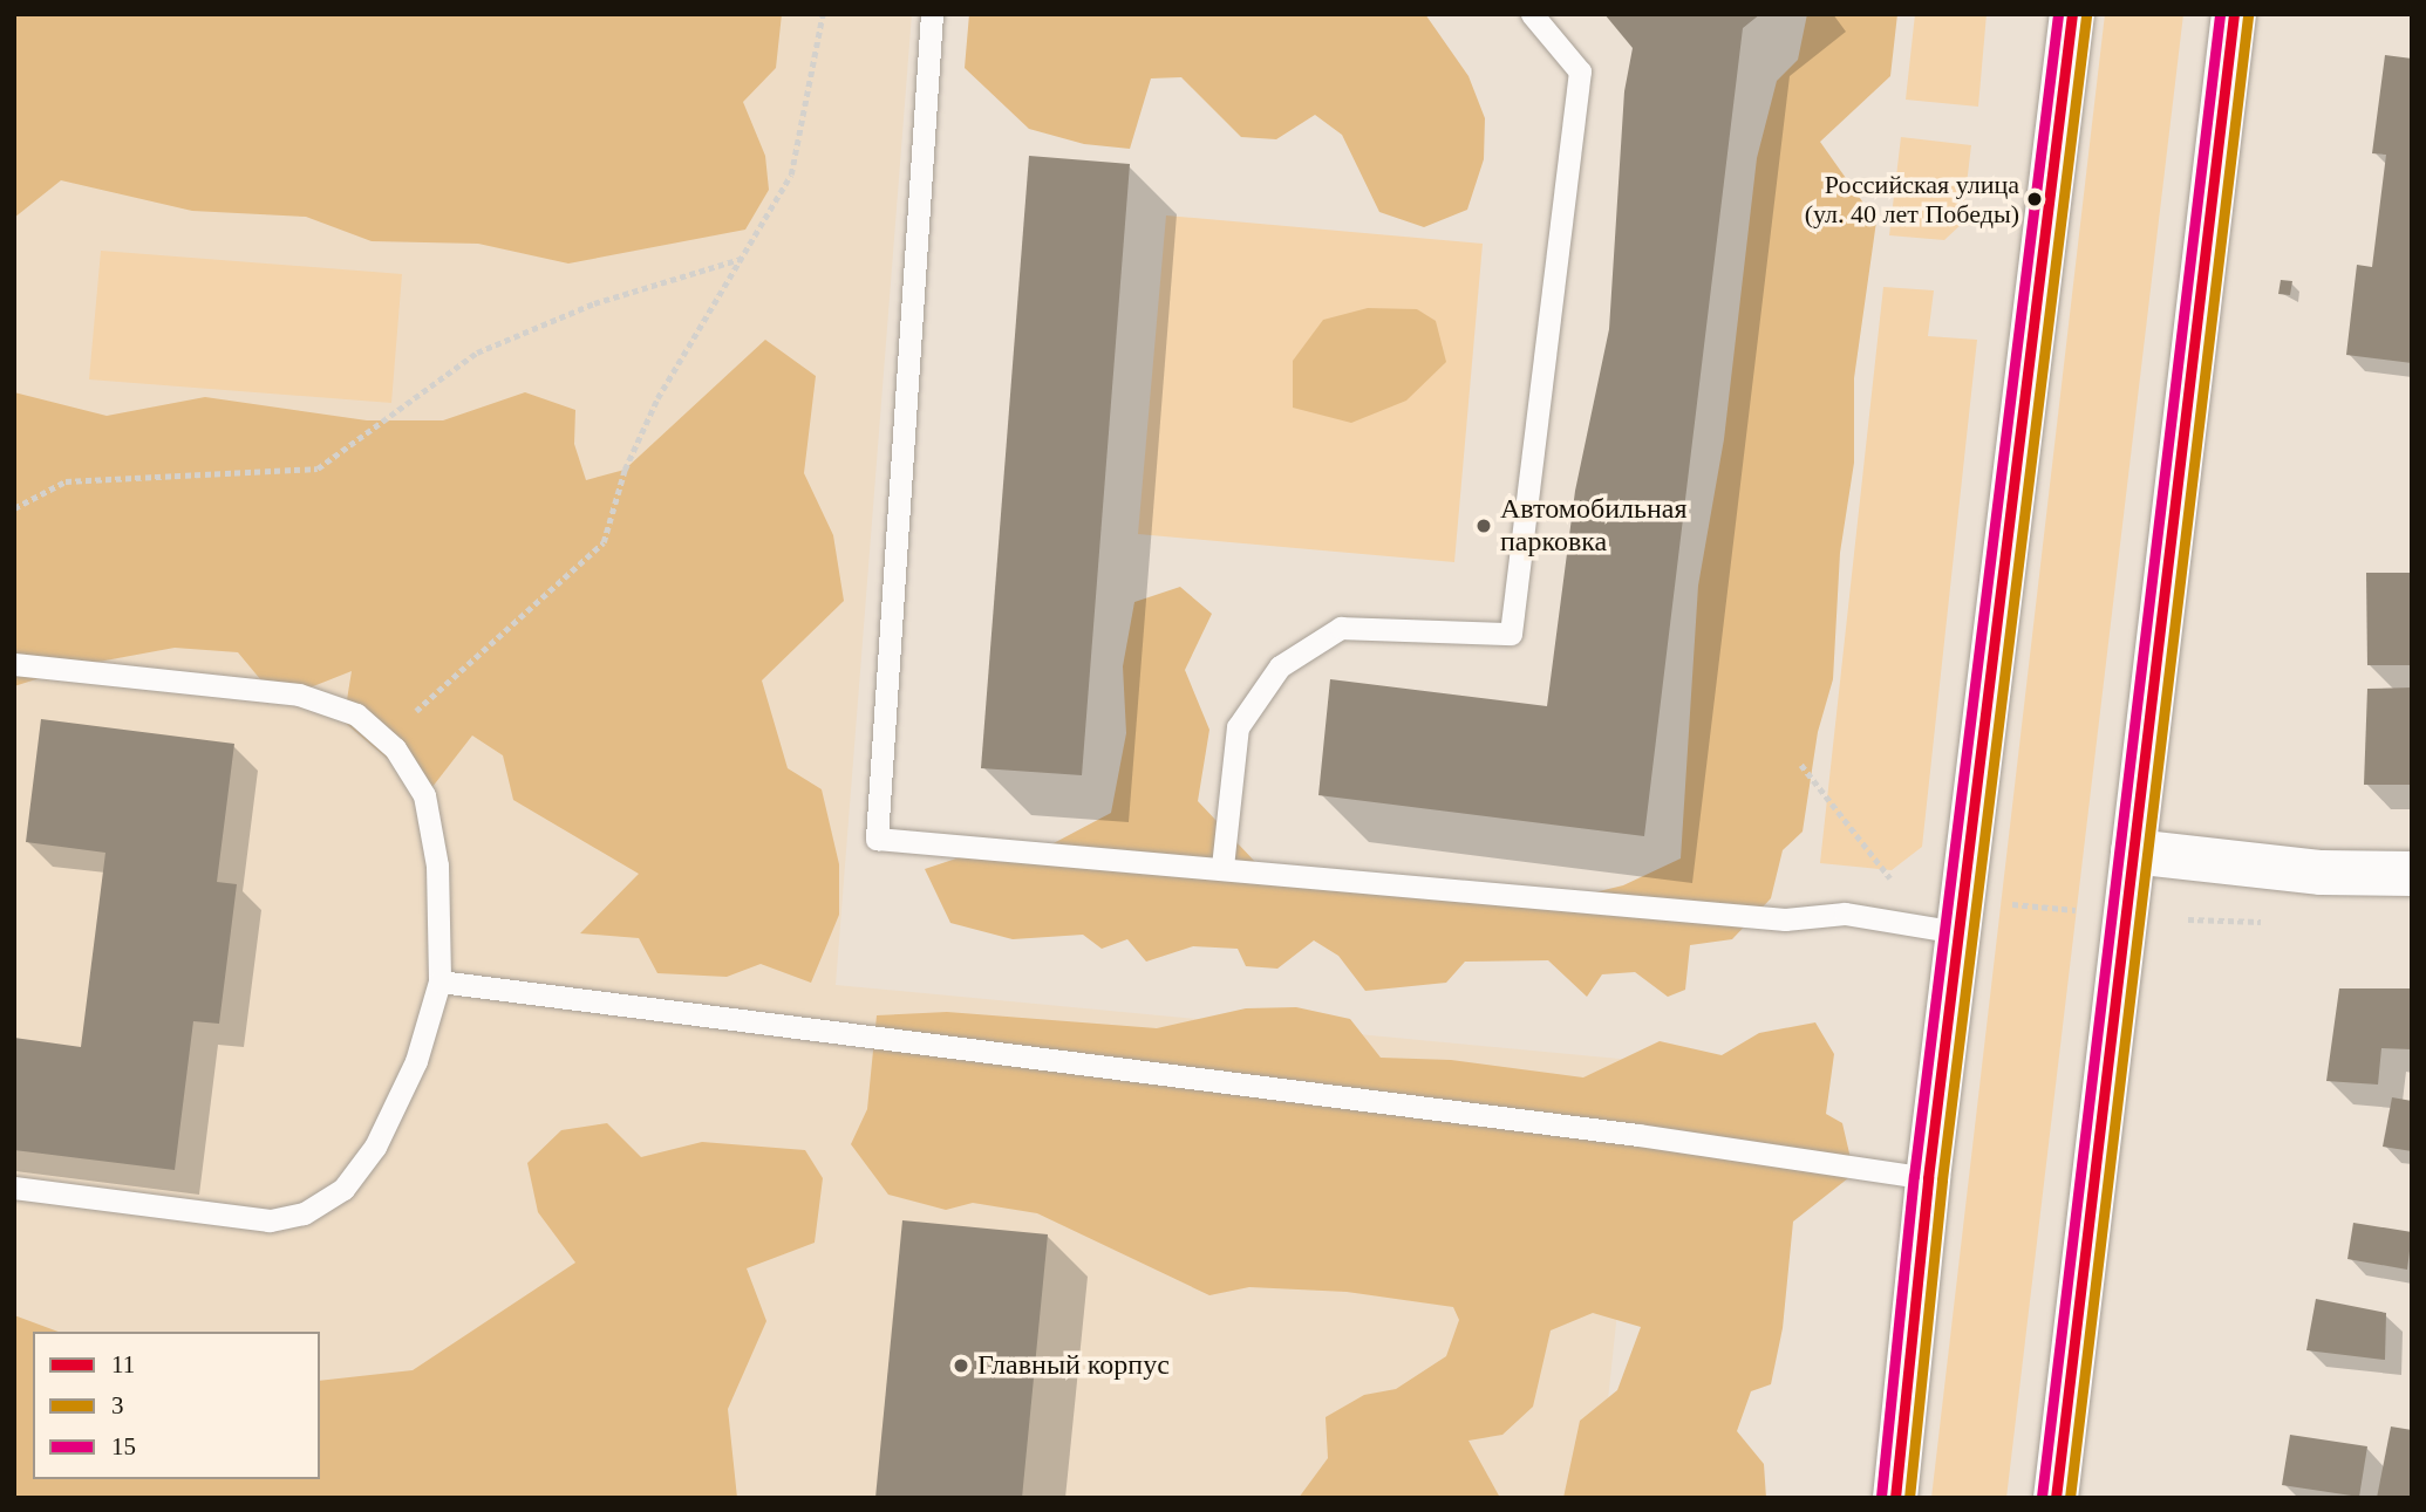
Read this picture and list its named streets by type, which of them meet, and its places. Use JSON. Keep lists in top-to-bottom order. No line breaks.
{"places":["Российская улица (ул. 40 лет Победы)","Автомобильная парковка","Главный корпус"],"lines":["transit line 11","transit line 15","transit line 3"],"legend":["11","3","15"]}
